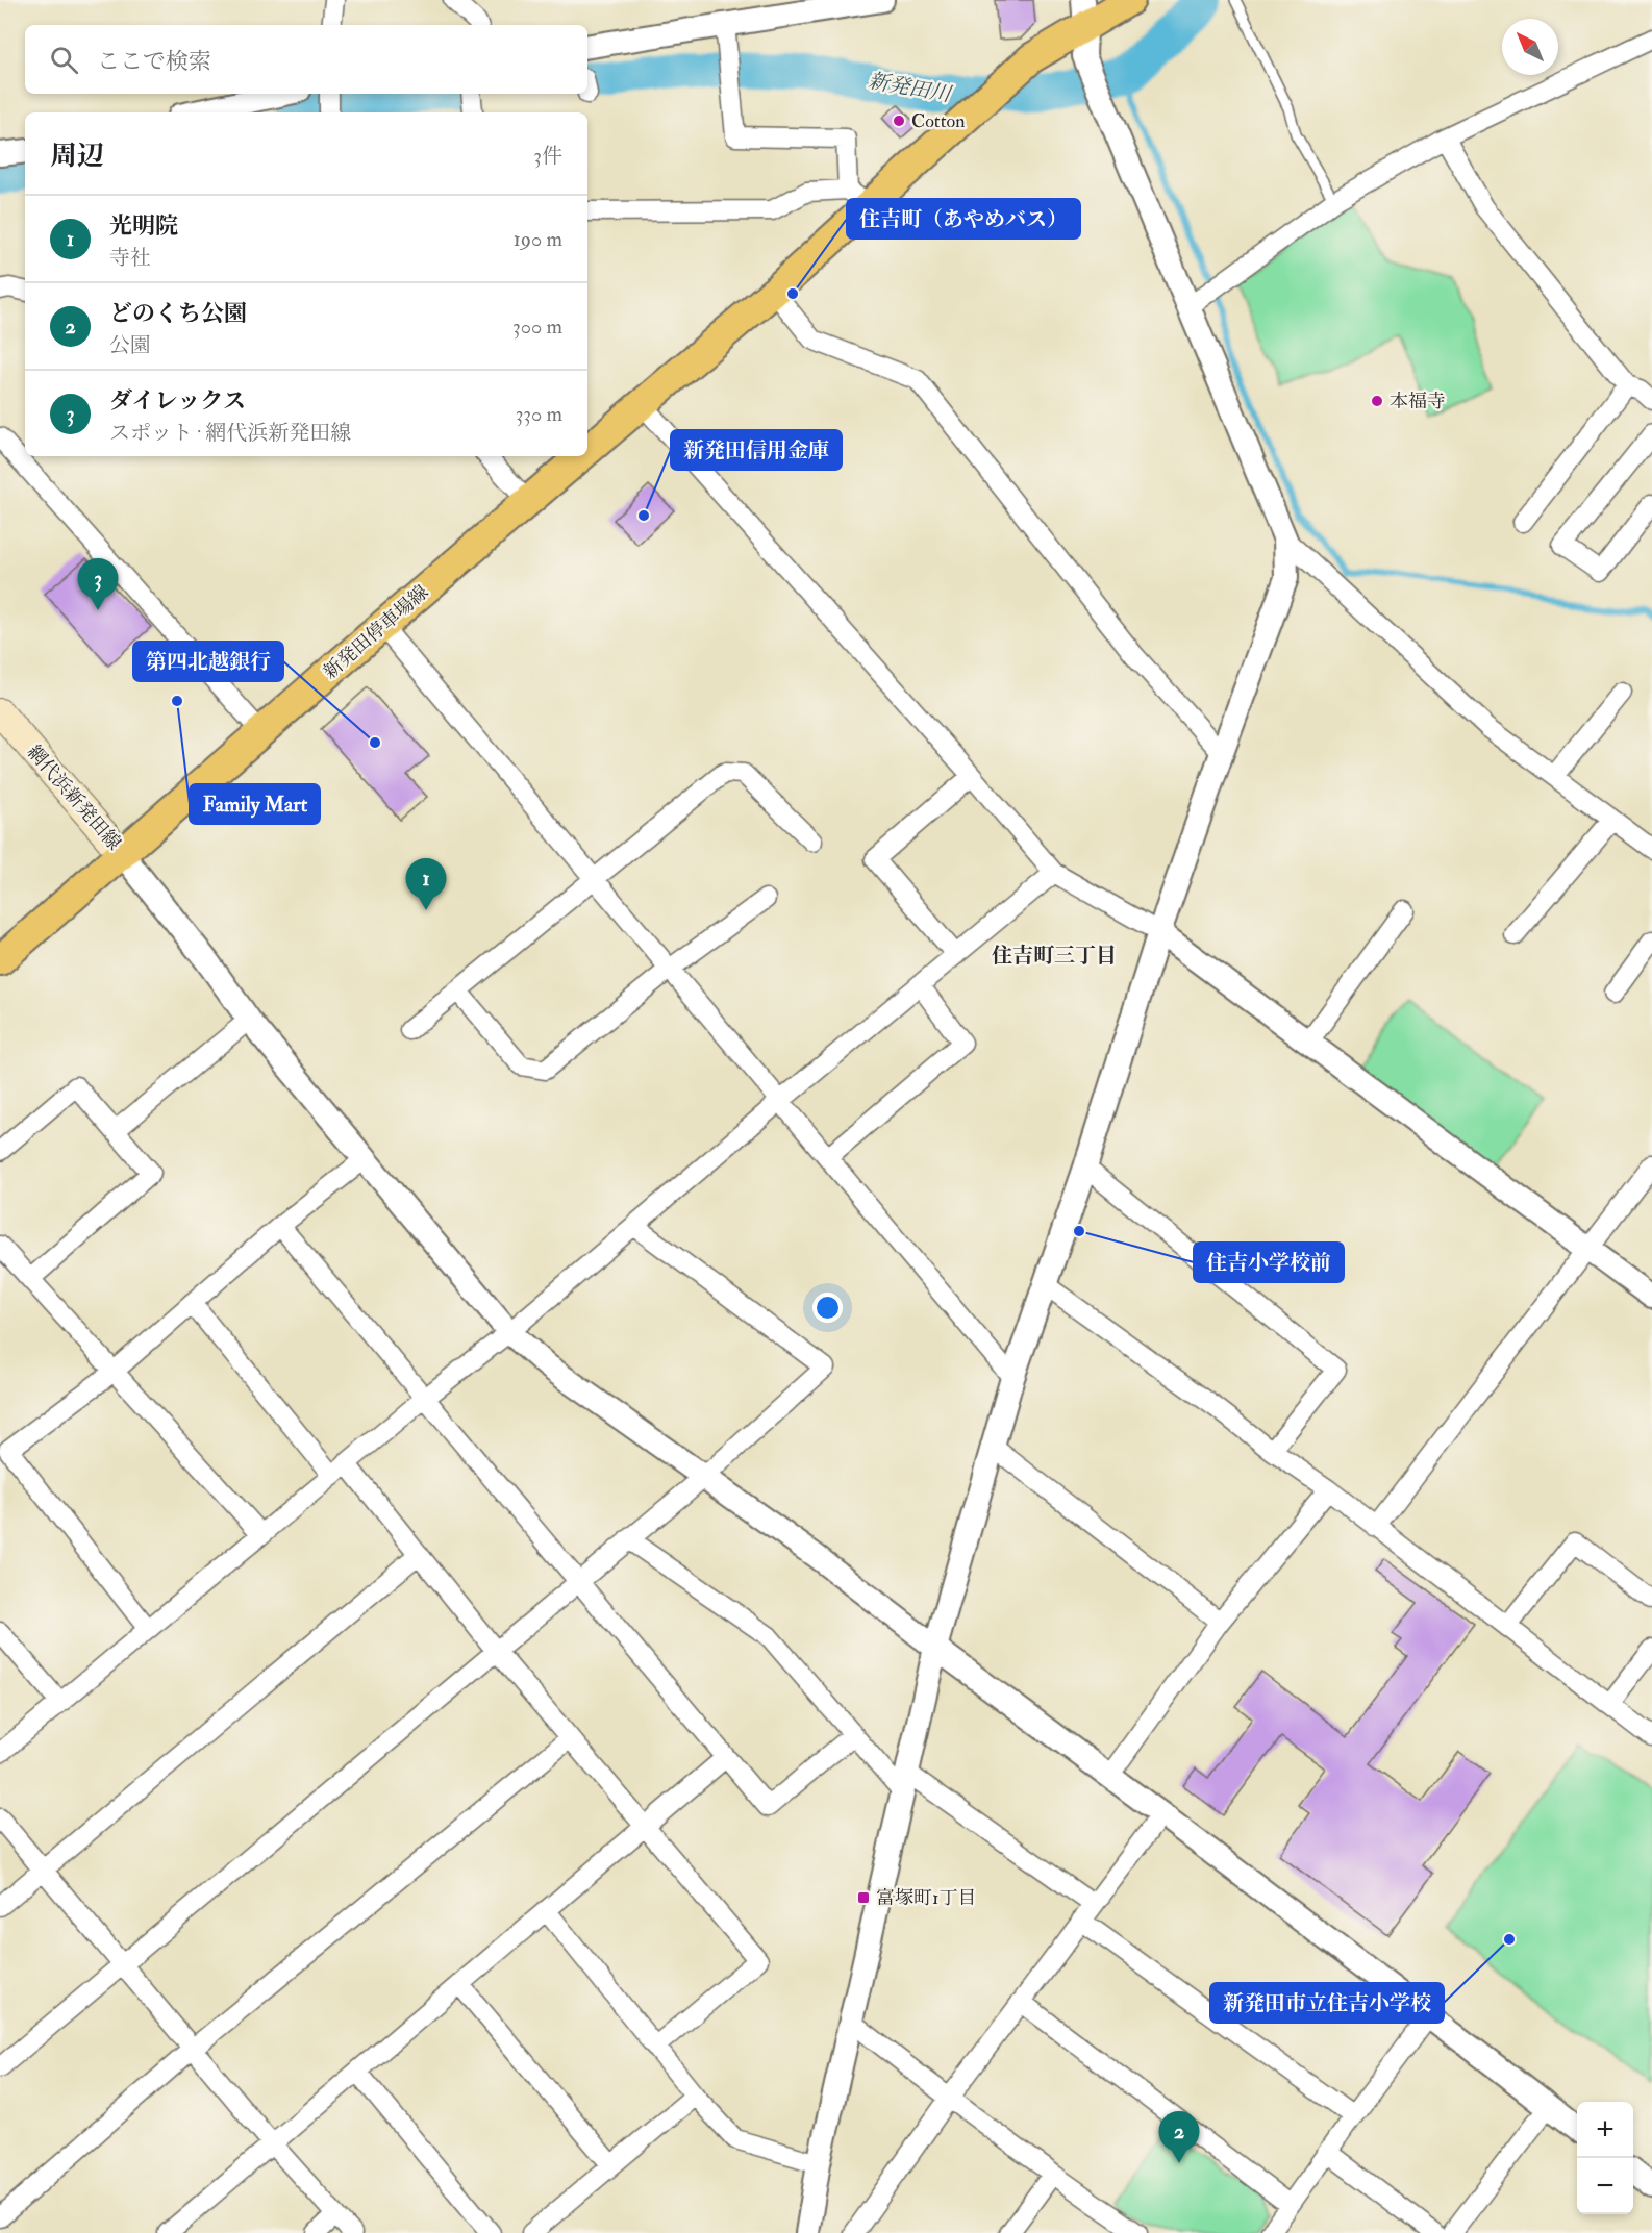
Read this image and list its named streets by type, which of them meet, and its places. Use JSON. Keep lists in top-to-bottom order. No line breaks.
{"streets":{"main road":["新発田停車場線","網代浜新発田線"]},"crossings":[["新発田停車場線","網代浜新発田線"]],"districts":["住吉町三丁目"],"water":["新発田川"],"places":{"other":["Cotton","住吉町（あやめバス）","本福寺","新発田信用金庫","Family Mart","第四北越銀行","住吉小学校前","新発田市立住吉小学校"],"transit":["富塚町1丁目"]},"north":"top left","page":{"search":"ここで検索","heading":["周辺","3件"],"list":[{"mark":"1","name":"光明院","note":"寺社","value":"190 m"},{"mark":"2","name":"どのくち公園","note":"公園","value":"300 m"},{"mark":"3","name":"ダイレックス","note":"スポット · 網代浜新発田線","value":"330 m"}],"pins":["3","1","2"],"map_buttons":["+","−"]}}
